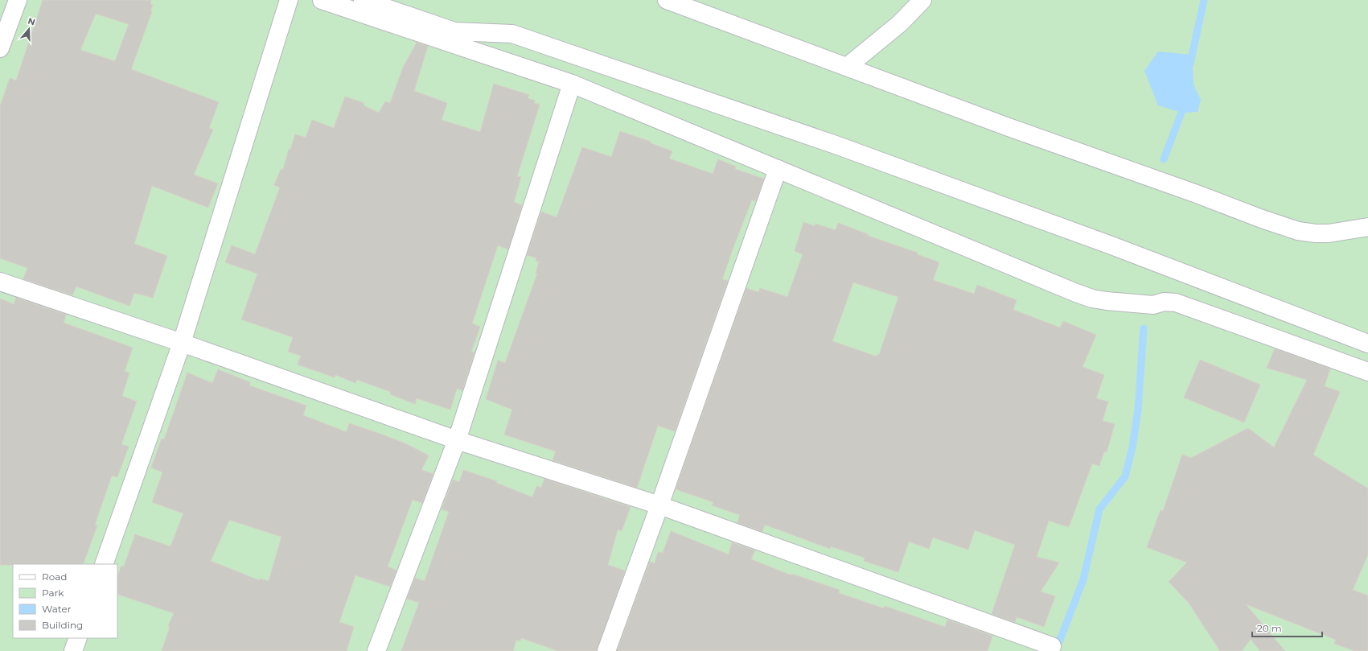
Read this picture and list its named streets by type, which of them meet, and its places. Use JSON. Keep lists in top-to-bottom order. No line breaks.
{"legend":["Road","Park","Water","Building"],"scale_bar":"20 m","north":"top"}
